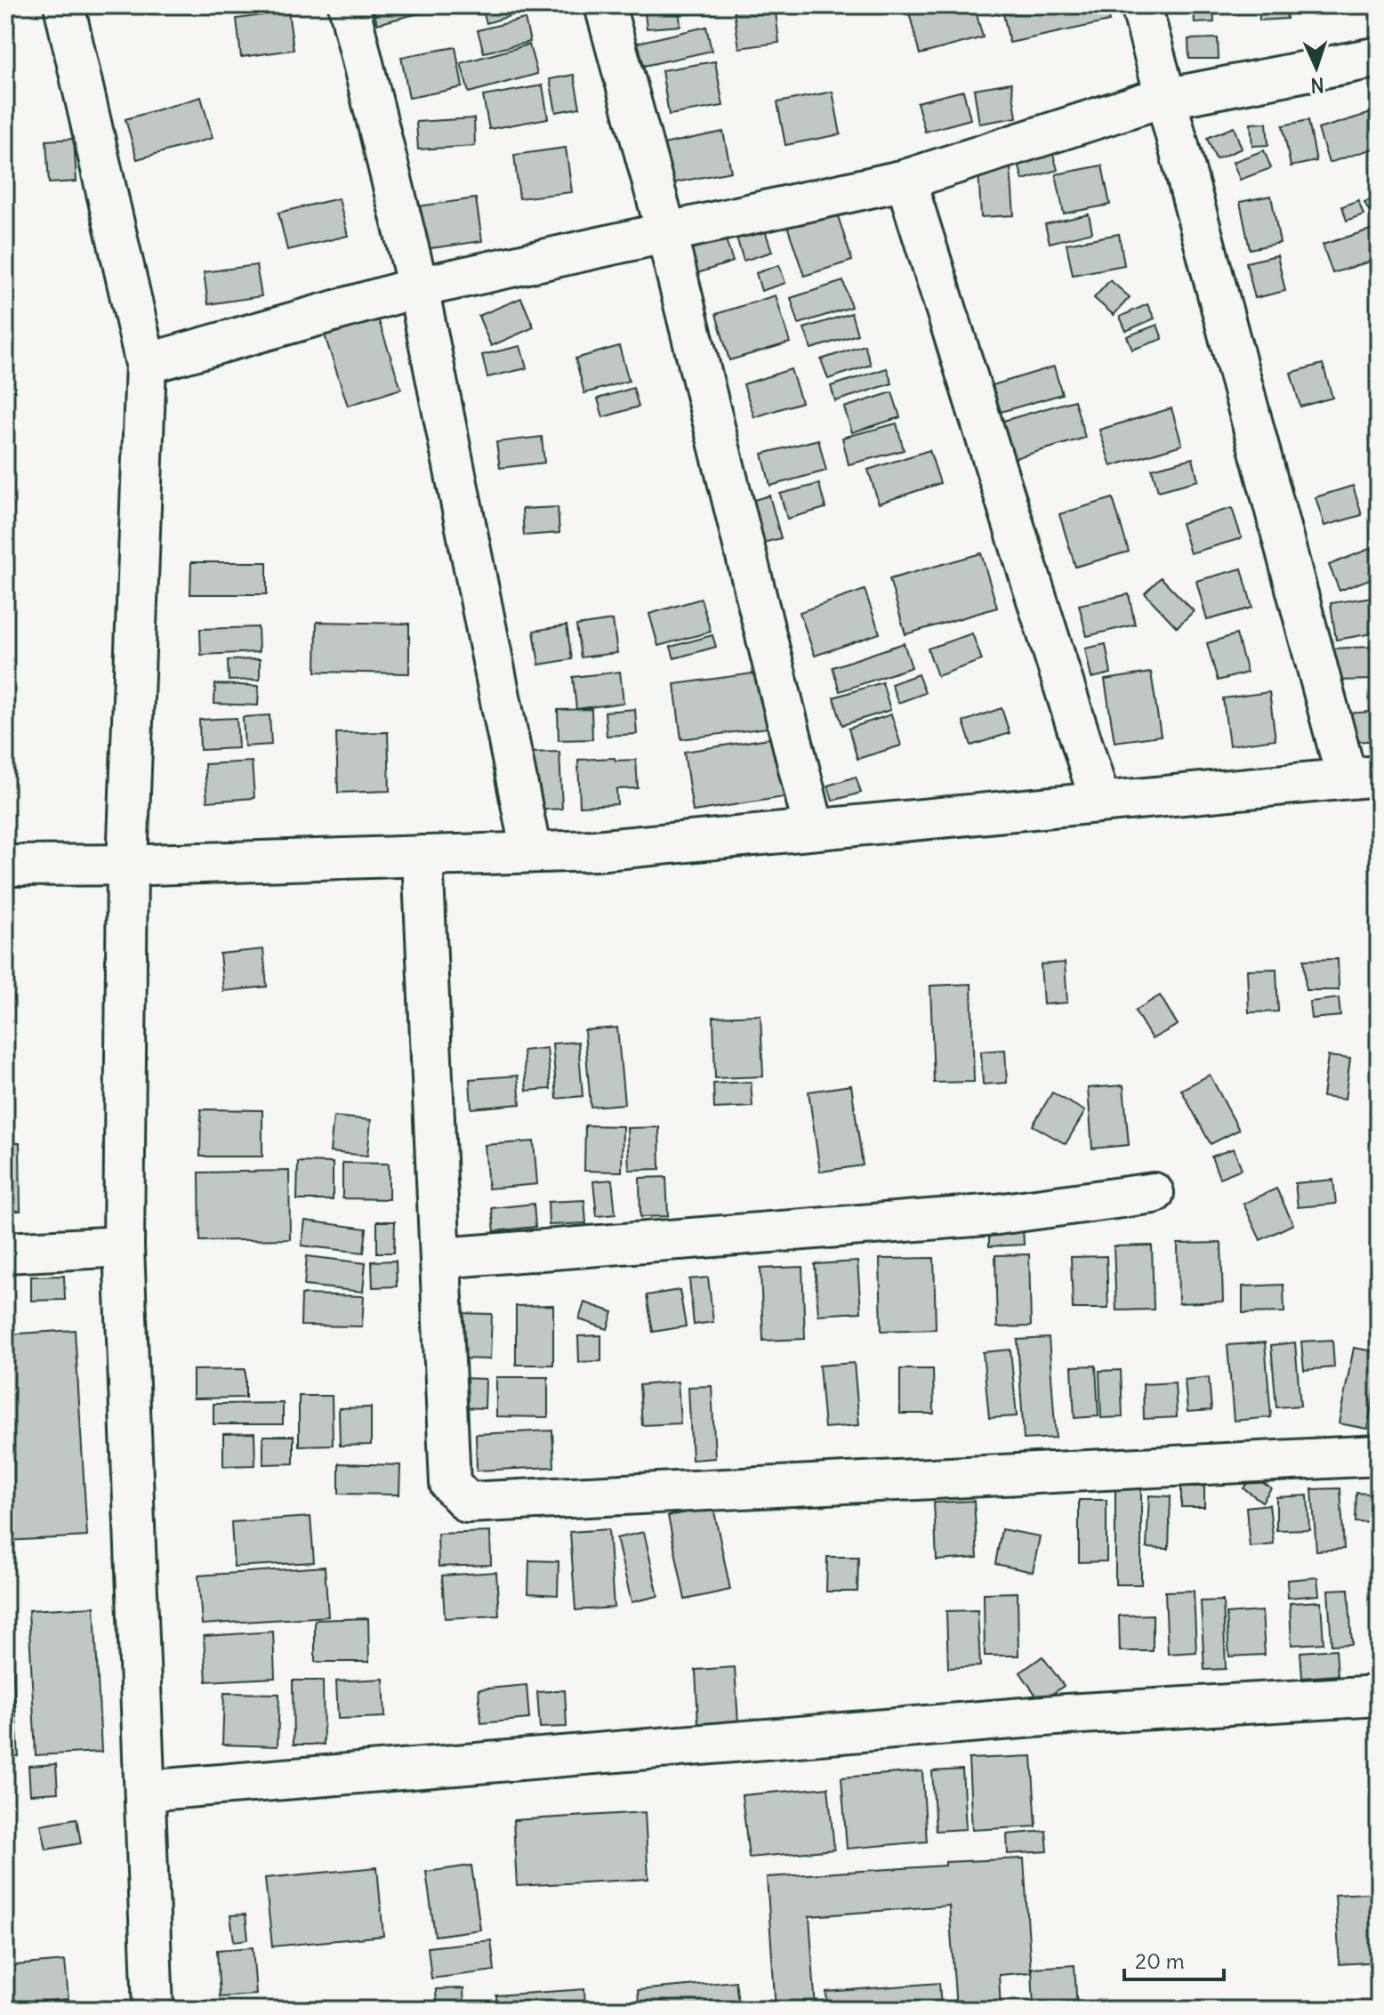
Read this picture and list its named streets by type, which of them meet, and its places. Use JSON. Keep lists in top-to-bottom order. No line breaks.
{"scale_bar":"20 m","north":"bottom"}
